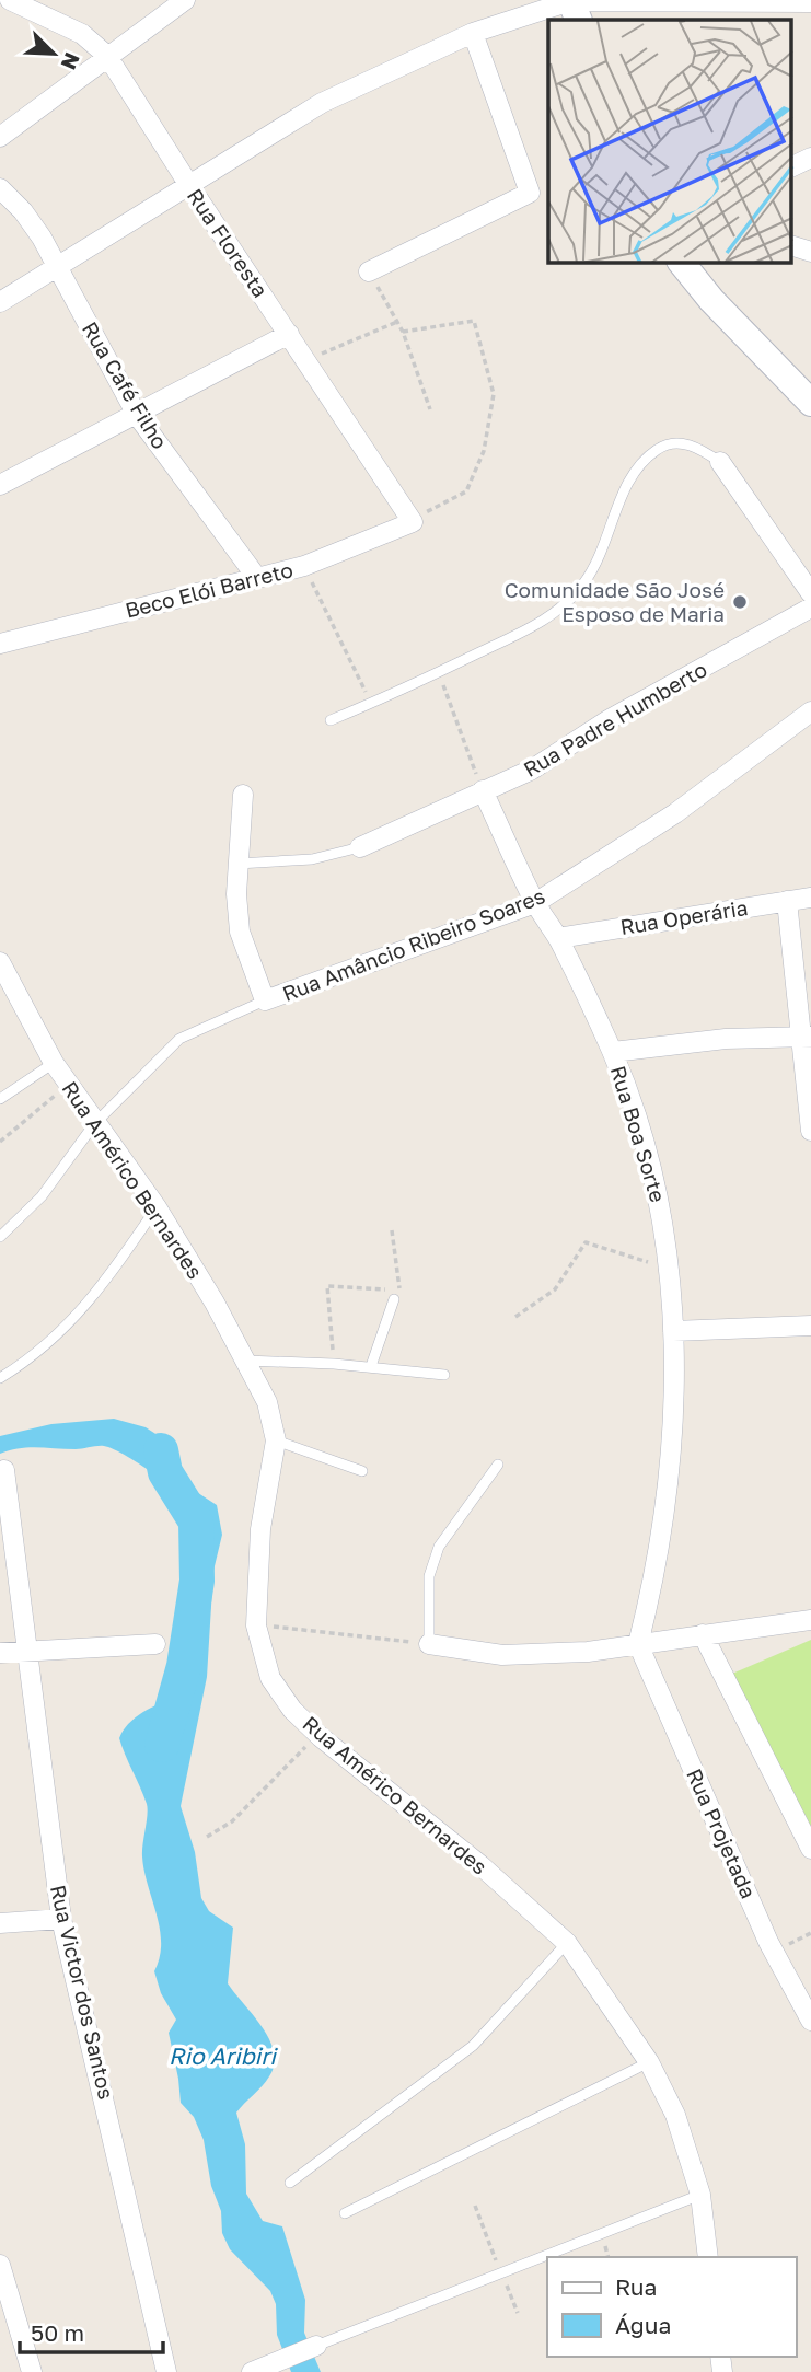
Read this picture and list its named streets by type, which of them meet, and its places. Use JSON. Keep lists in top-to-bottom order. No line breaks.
{"streets":{"street":["Rua Floresta","Rua Café Filho","Beco Elói Barreto","Rua Padre Humberto","Rua Operária","Rua Amâncio Ribeiro Soares","Rua Boa Sorte","Rua Américo Bernardes","Rua Projetada","Rua Victor dos Santos"]},"crossings":[["Rua Floresta","Beco Elói Barreto"],["Rua Café Filho","Beco Elói Barreto"],["Rua Padre Humberto","Rua Boa Sorte"],["Rua Operária","Rua Boa Sorte"],["Rua Amâncio Ribeiro Soares","Rua Boa Sorte"],["Rua Amâncio Ribeiro Soares","Rua Américo Bernardes"],["Rua Boa Sorte","Rua Projetada"]],"water":["Rio Aribiri"],"places":["Comunidade São José Esposo de Maria"],"legend":["Rua","Água"],"scale_bar":"50 m","north":"bottom right"}
